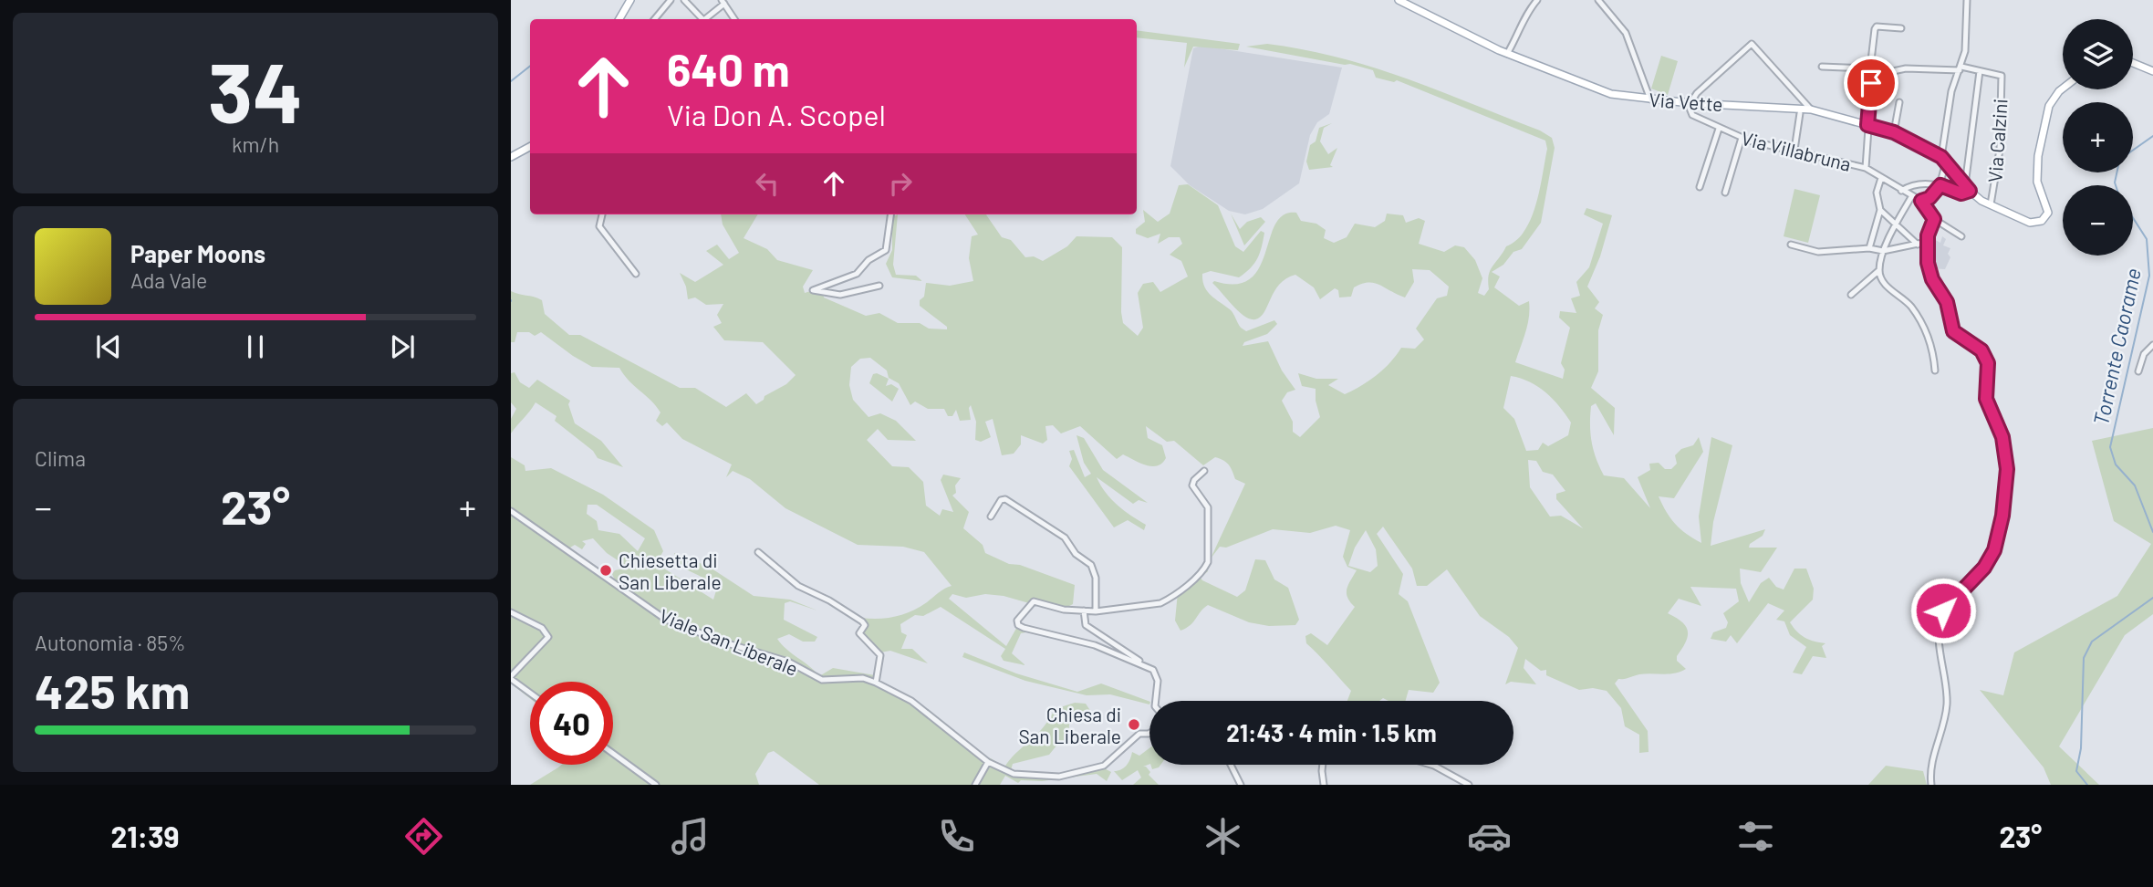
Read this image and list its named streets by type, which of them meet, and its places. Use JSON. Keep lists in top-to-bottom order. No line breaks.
{"streets":{"main road":["Via Vette"],"street":["Via Calzini","Via Villabruna","Viale San Liberale"]},"crossings":[["Via Vette","Via Calzini"],["Via Vette","Via Villabruna"]],"water":["Torrente Caorame"],"places":["Chiesetta di San Liberale","Chiesa di San Liberale"],"page":{"tile":[["34","km/h"],"Clima",["Autonomia · 85%","425 km"]],"map_buttons":["+","−"],"turn":["640 m","Via Don A. Scopel"],"song":["Paper Moons","Ada Vale"],"heat":["−","23°","+"],"limit":"40","trip":"21:43 · 4 min · 1.5 km","tabs":["21:39","23°"]}}
